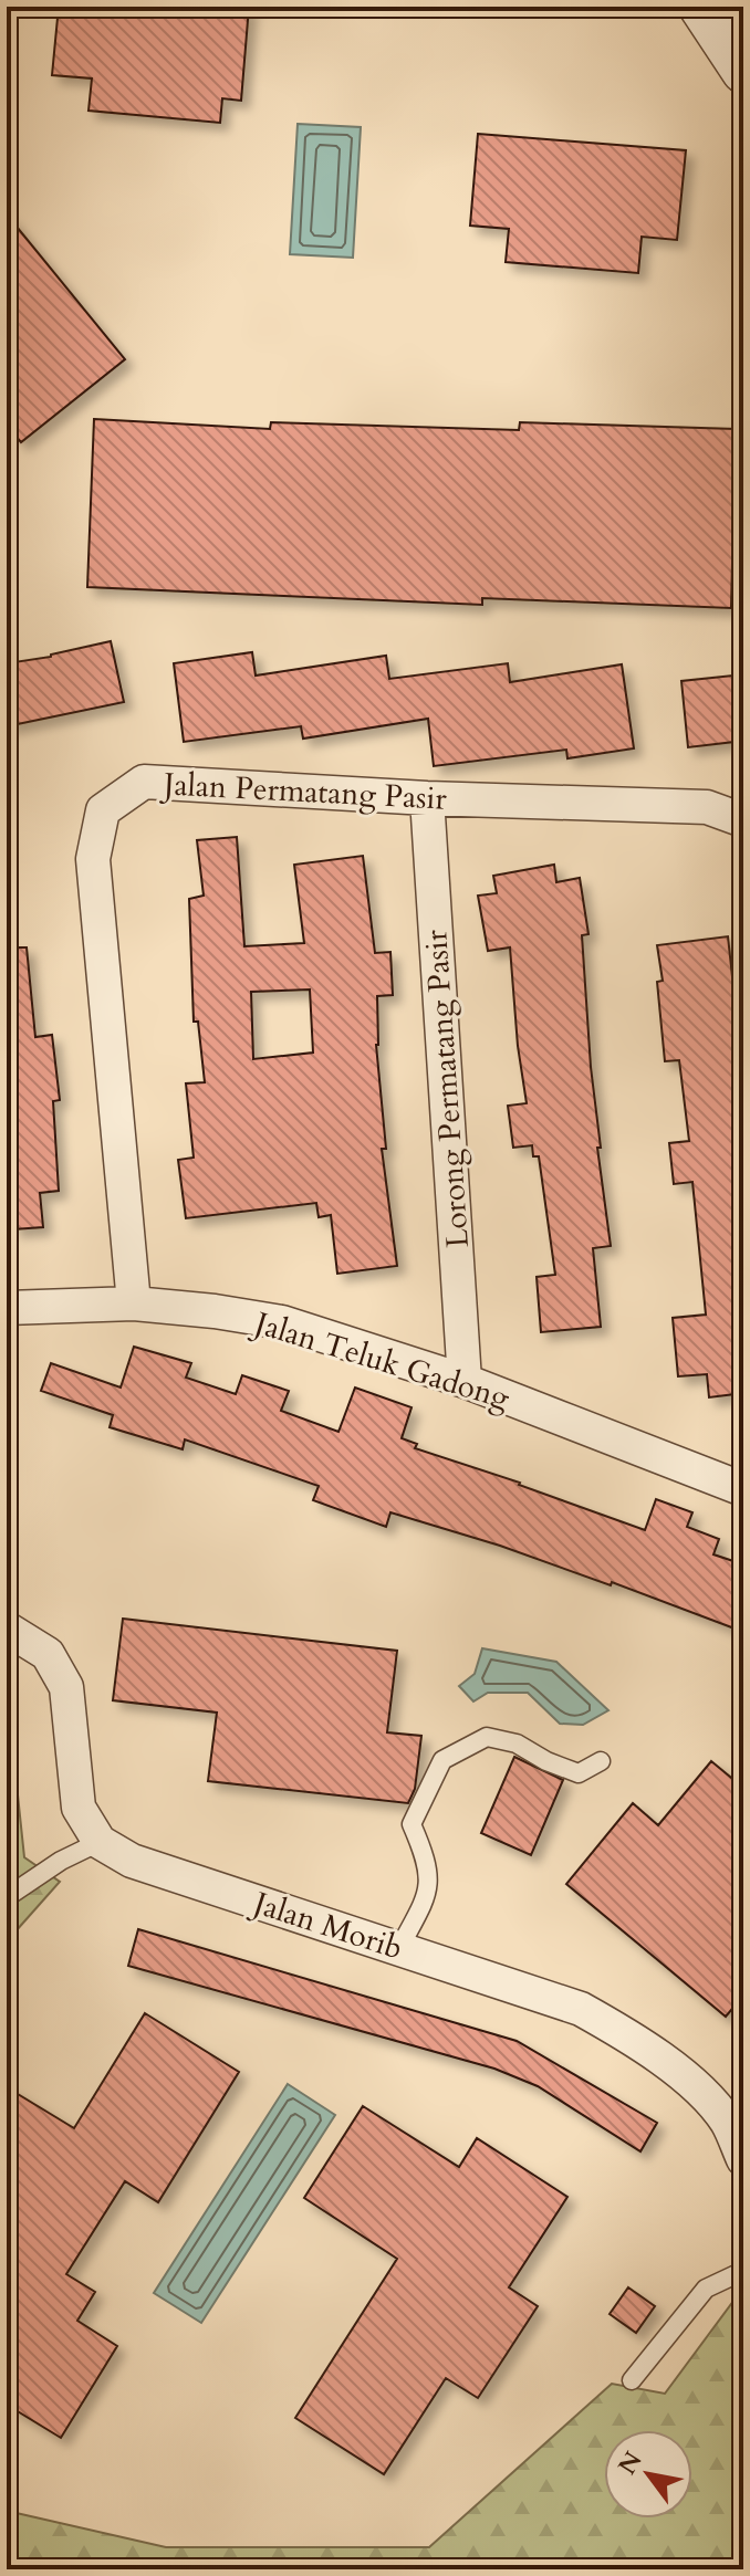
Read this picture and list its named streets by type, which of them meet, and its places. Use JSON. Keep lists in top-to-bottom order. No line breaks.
{"streets":{"street":["Jalan Permatang Pasir","Lorong Permatang Pasir","Jalan Teluk Gadong","Jalan Morib"]},"crossings":[["Jalan Permatang Pasir","Lorong Permatang Pasir"],["Jalan Permatang Pasir","Jalan Teluk Gadong"],["Lorong Permatang Pasir","Jalan Teluk Gadong"]],"north":"top left"}
